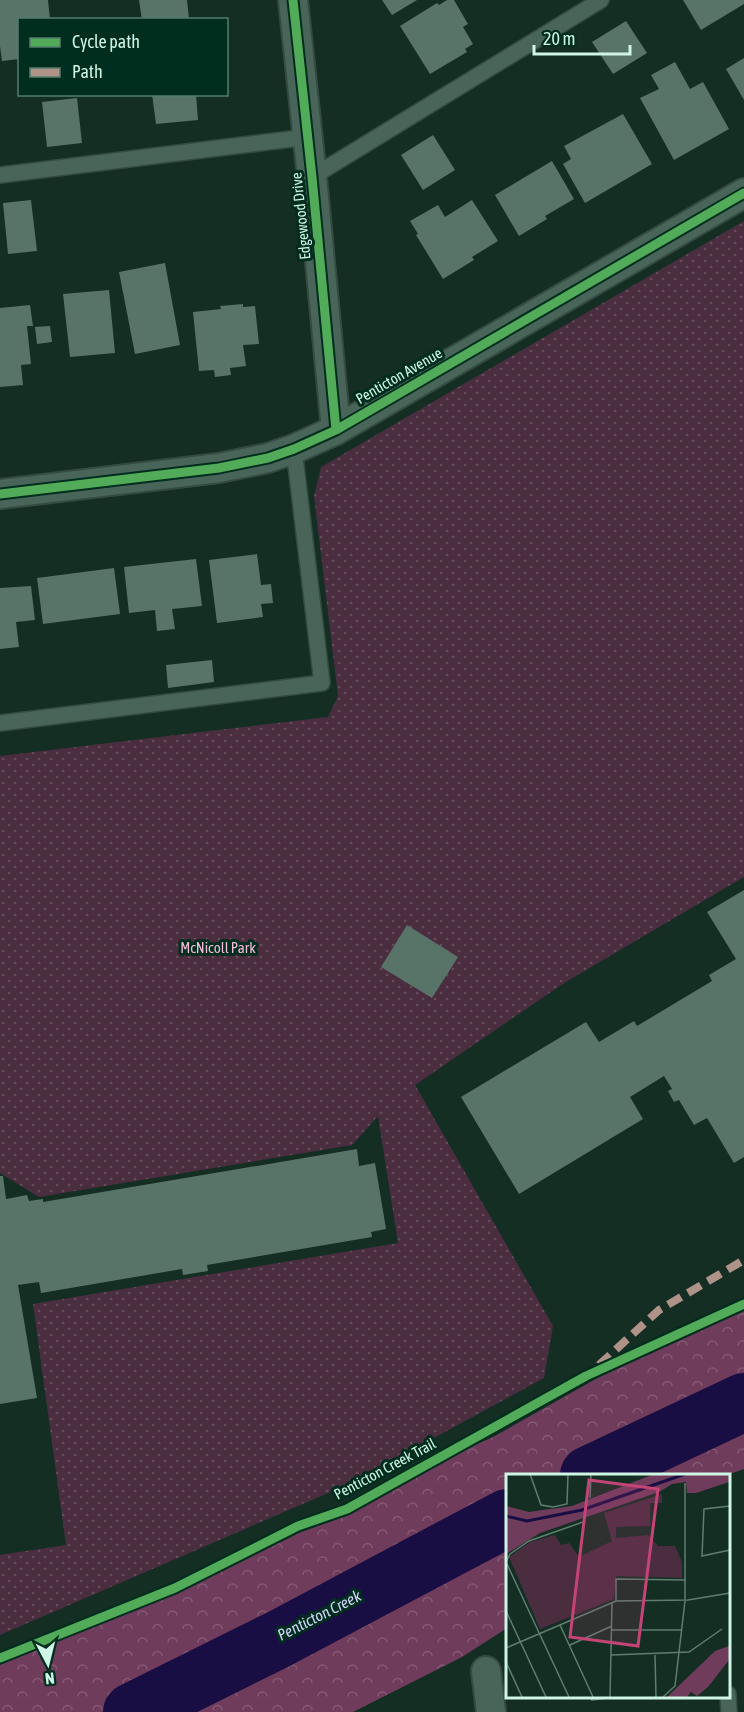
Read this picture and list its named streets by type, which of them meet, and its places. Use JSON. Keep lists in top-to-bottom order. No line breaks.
{"streets":{"street":["Edgewood Drive","Penticton Avenue"],"cycle path":["Penticton Creek Trail"]},"crossings":[["Edgewood Drive","Penticton Avenue"]],"water":["Penticton Creek"],"parks":["McNicoll Park"],"legend":["Cycle path","Path"],"scale_bar":"20 m","north":"bottom"}
